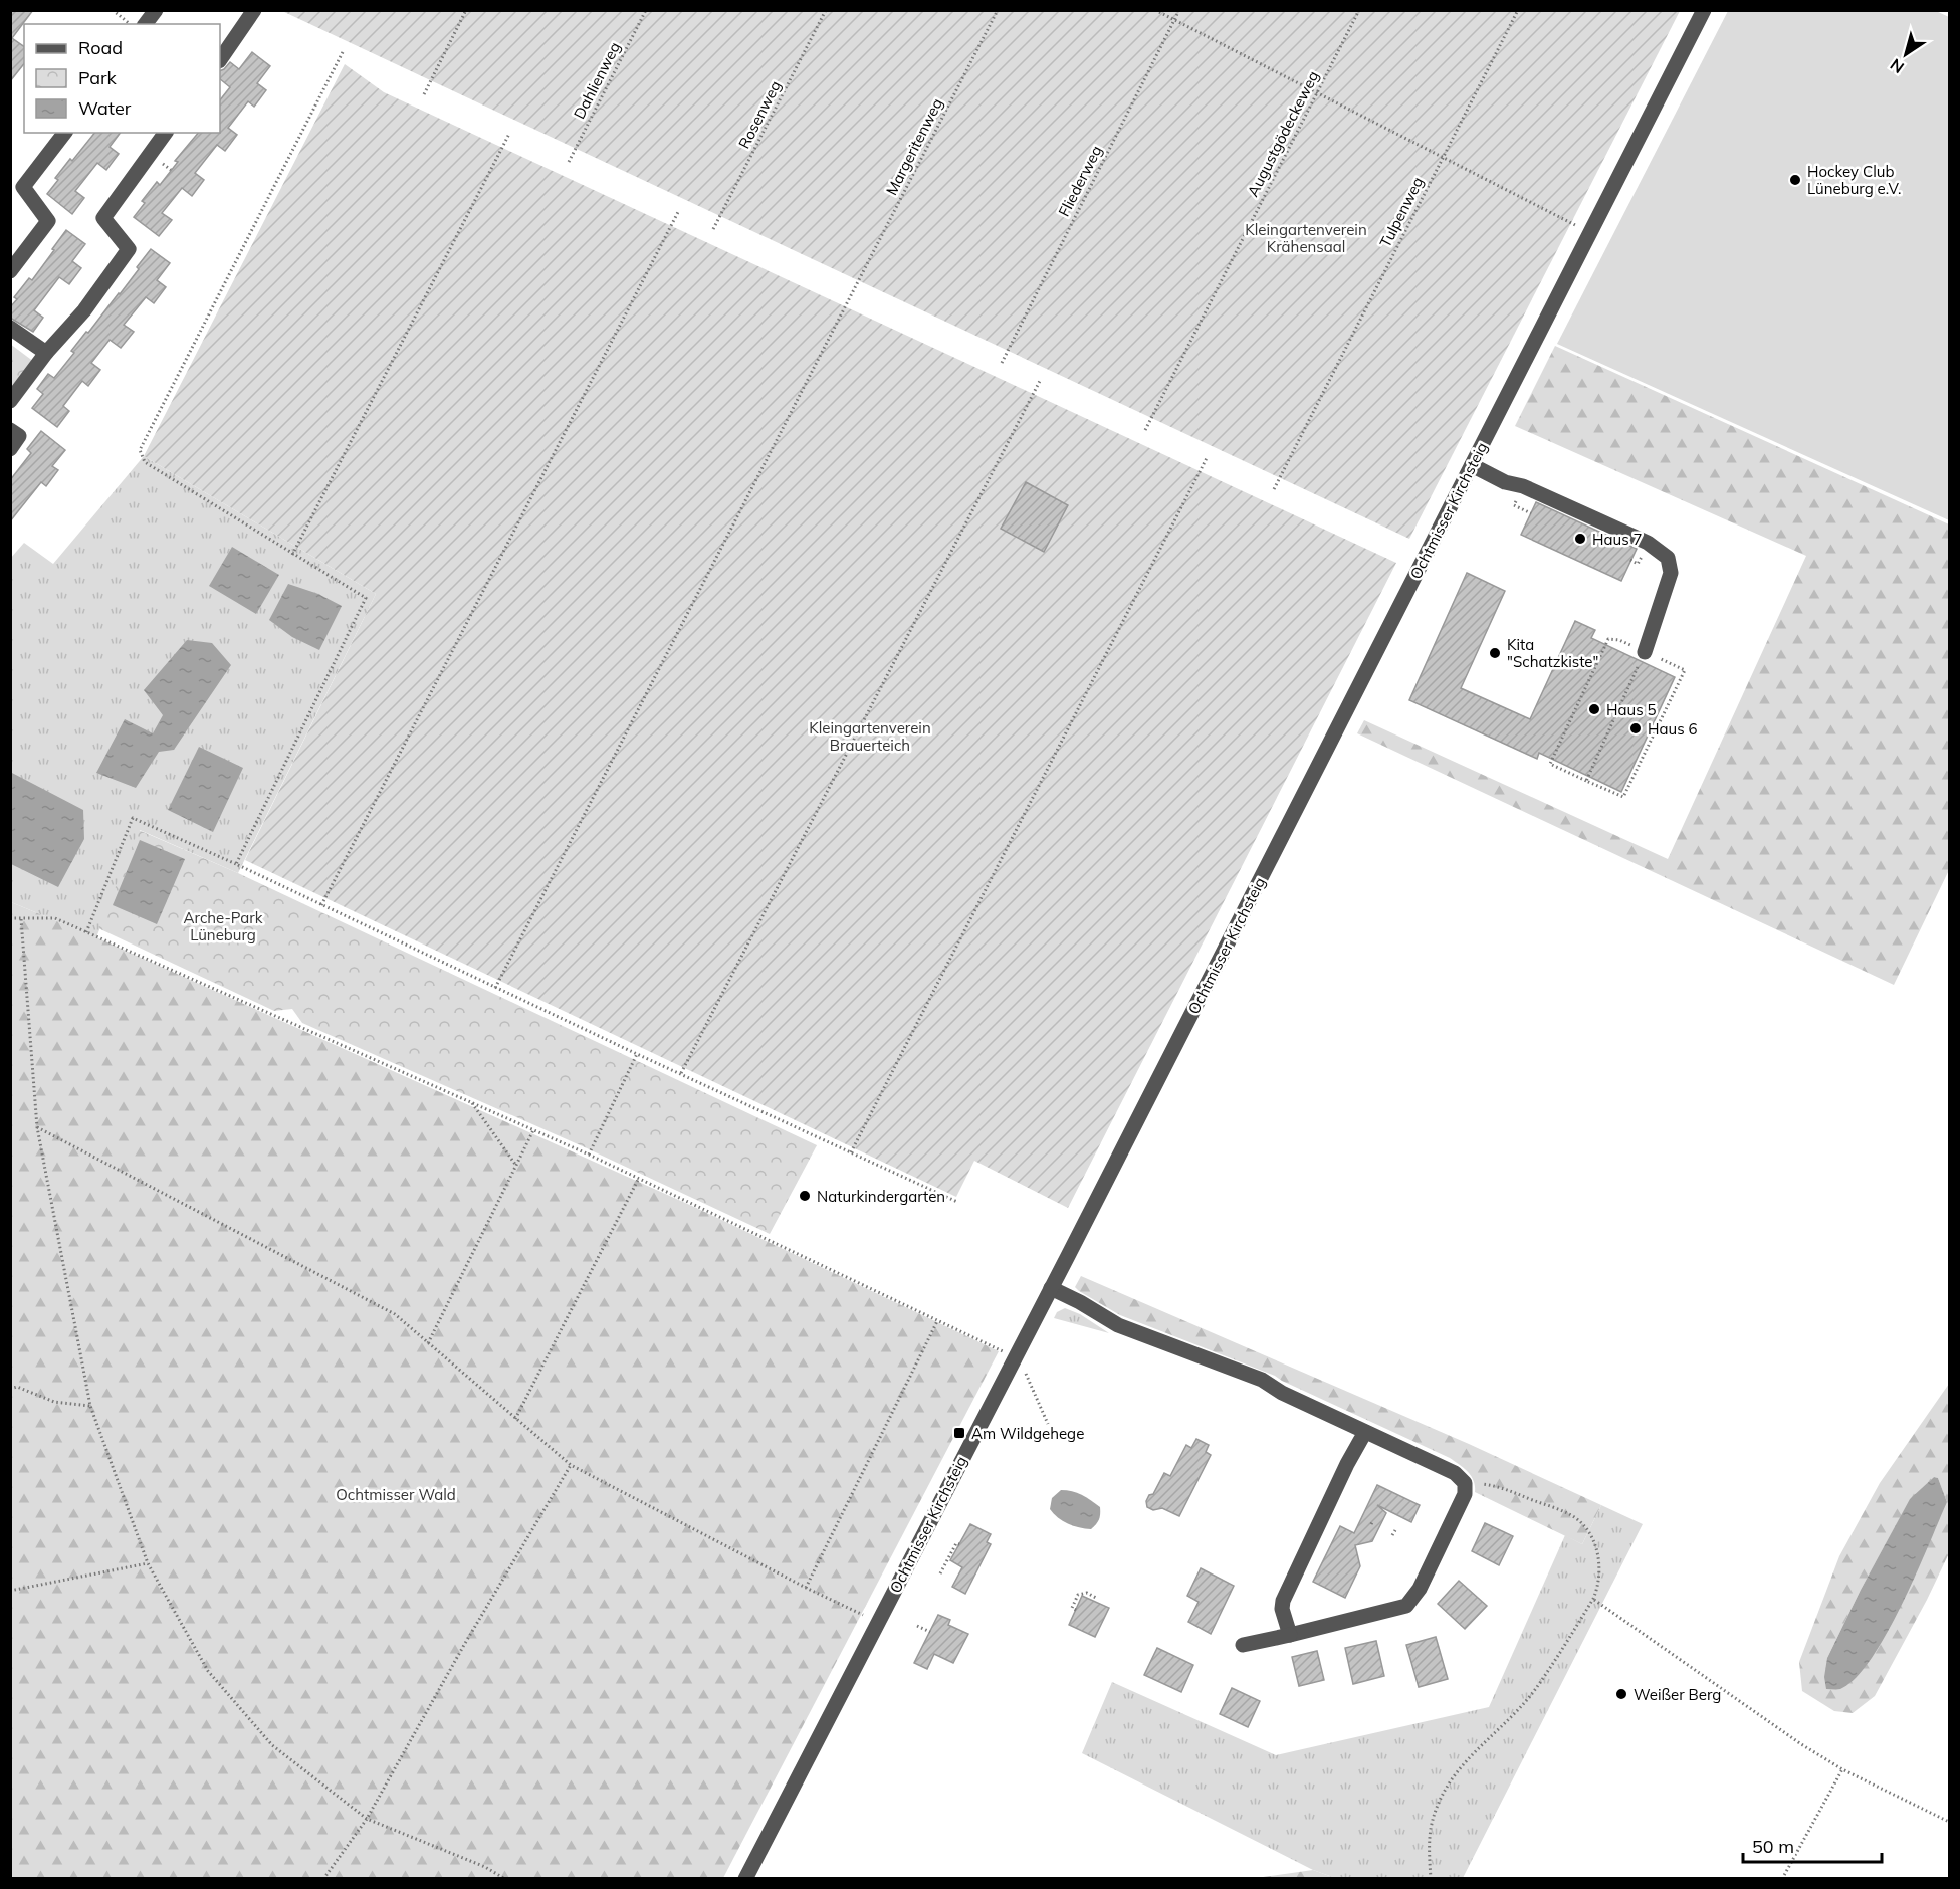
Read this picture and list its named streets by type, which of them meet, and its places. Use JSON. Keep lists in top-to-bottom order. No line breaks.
{"streets":{"street":["Ochtmisser Kirchsteig"],"path":["Dahlienweg","Rosenweg","Augustgödeckeweg","Margeritenweg","Fliederweg","Tulpenweg"]},"parks":["Kleingartenverein Krähensaal","Kleingartenverein Brauerteich","Arche-Park Lüneburg","Ochtmisser Wald"],"places":{"other":["Hockey Club Lüneburg e.V.","Haus 7","Kita \"Schatzkiste\"","Haus 5","Haus 6","Naturkindergarten","Weißer Berg"],"transit":["Am Wildgehege"]},"legend":["Road","Park","Water"],"scale_bar":"50 m","north":"bottom left"}
